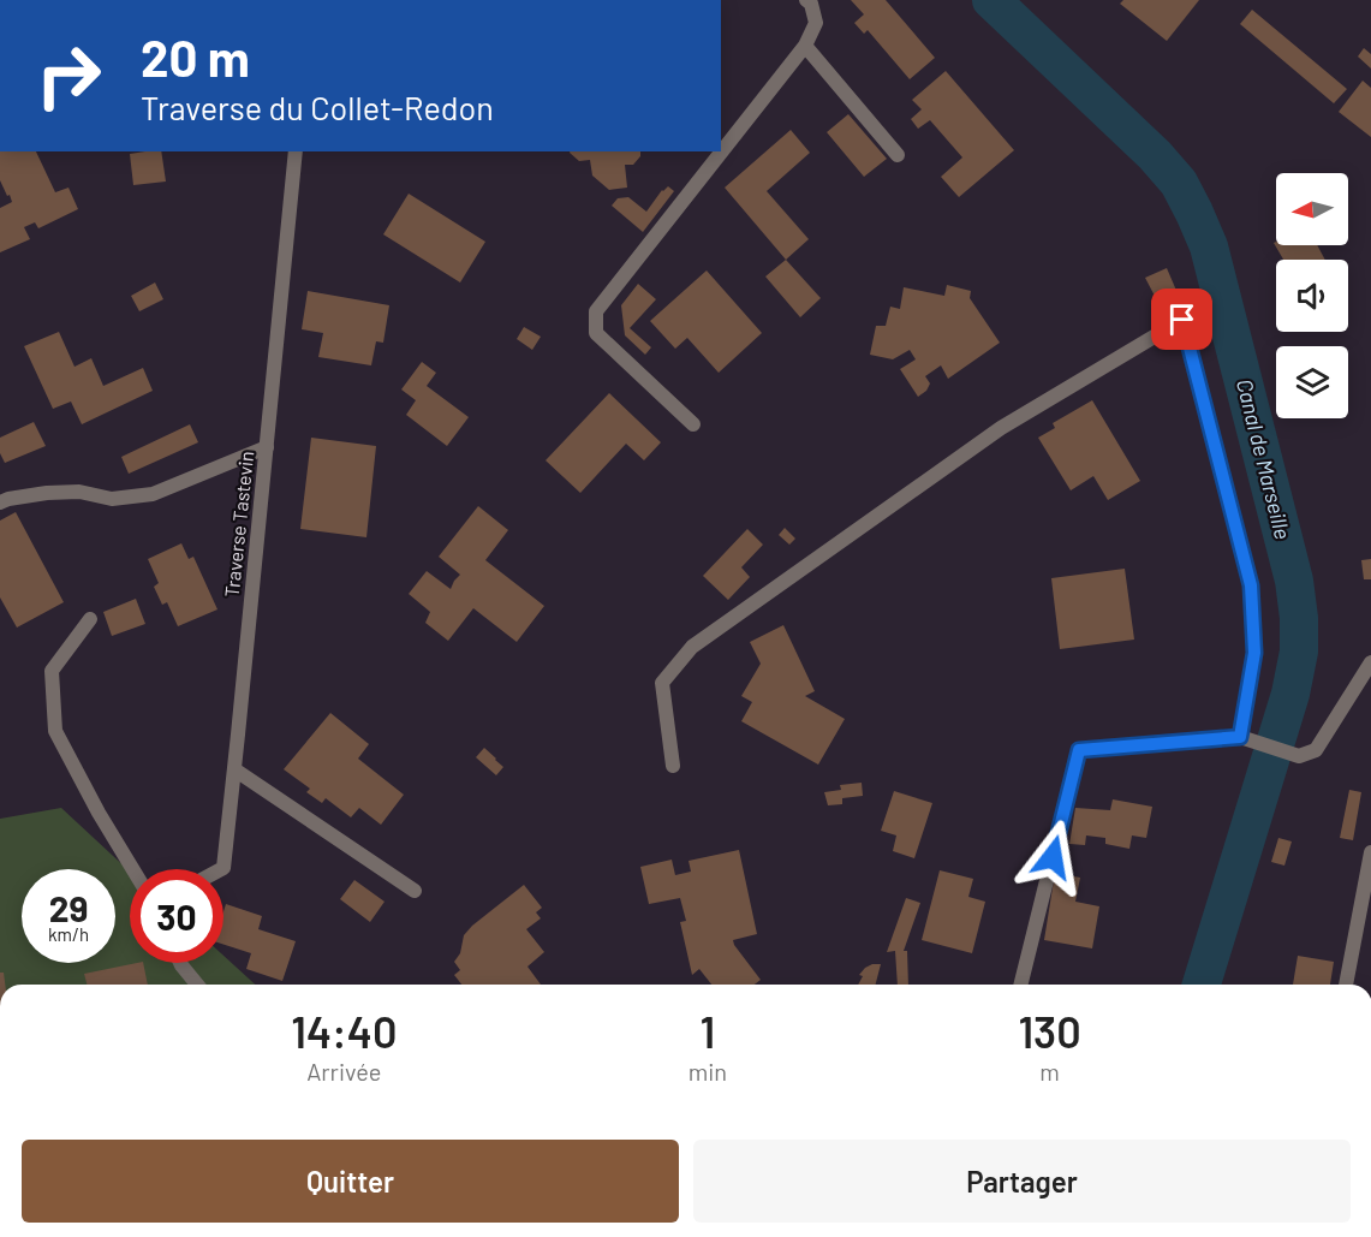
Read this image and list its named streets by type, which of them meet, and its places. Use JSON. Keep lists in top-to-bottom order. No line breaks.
{"streets":{"street":["Traverse Tastevin"]},"water":["Canal de Marseille"],"north":"left","page":{"turn":["20 m","Traverse du Collet-Redon"],"speed":"29 km/h","limit":"30","eta":["14:40","Arrivée","1","min","130","m"],"buttons":["Quitter","Partager"]}}
